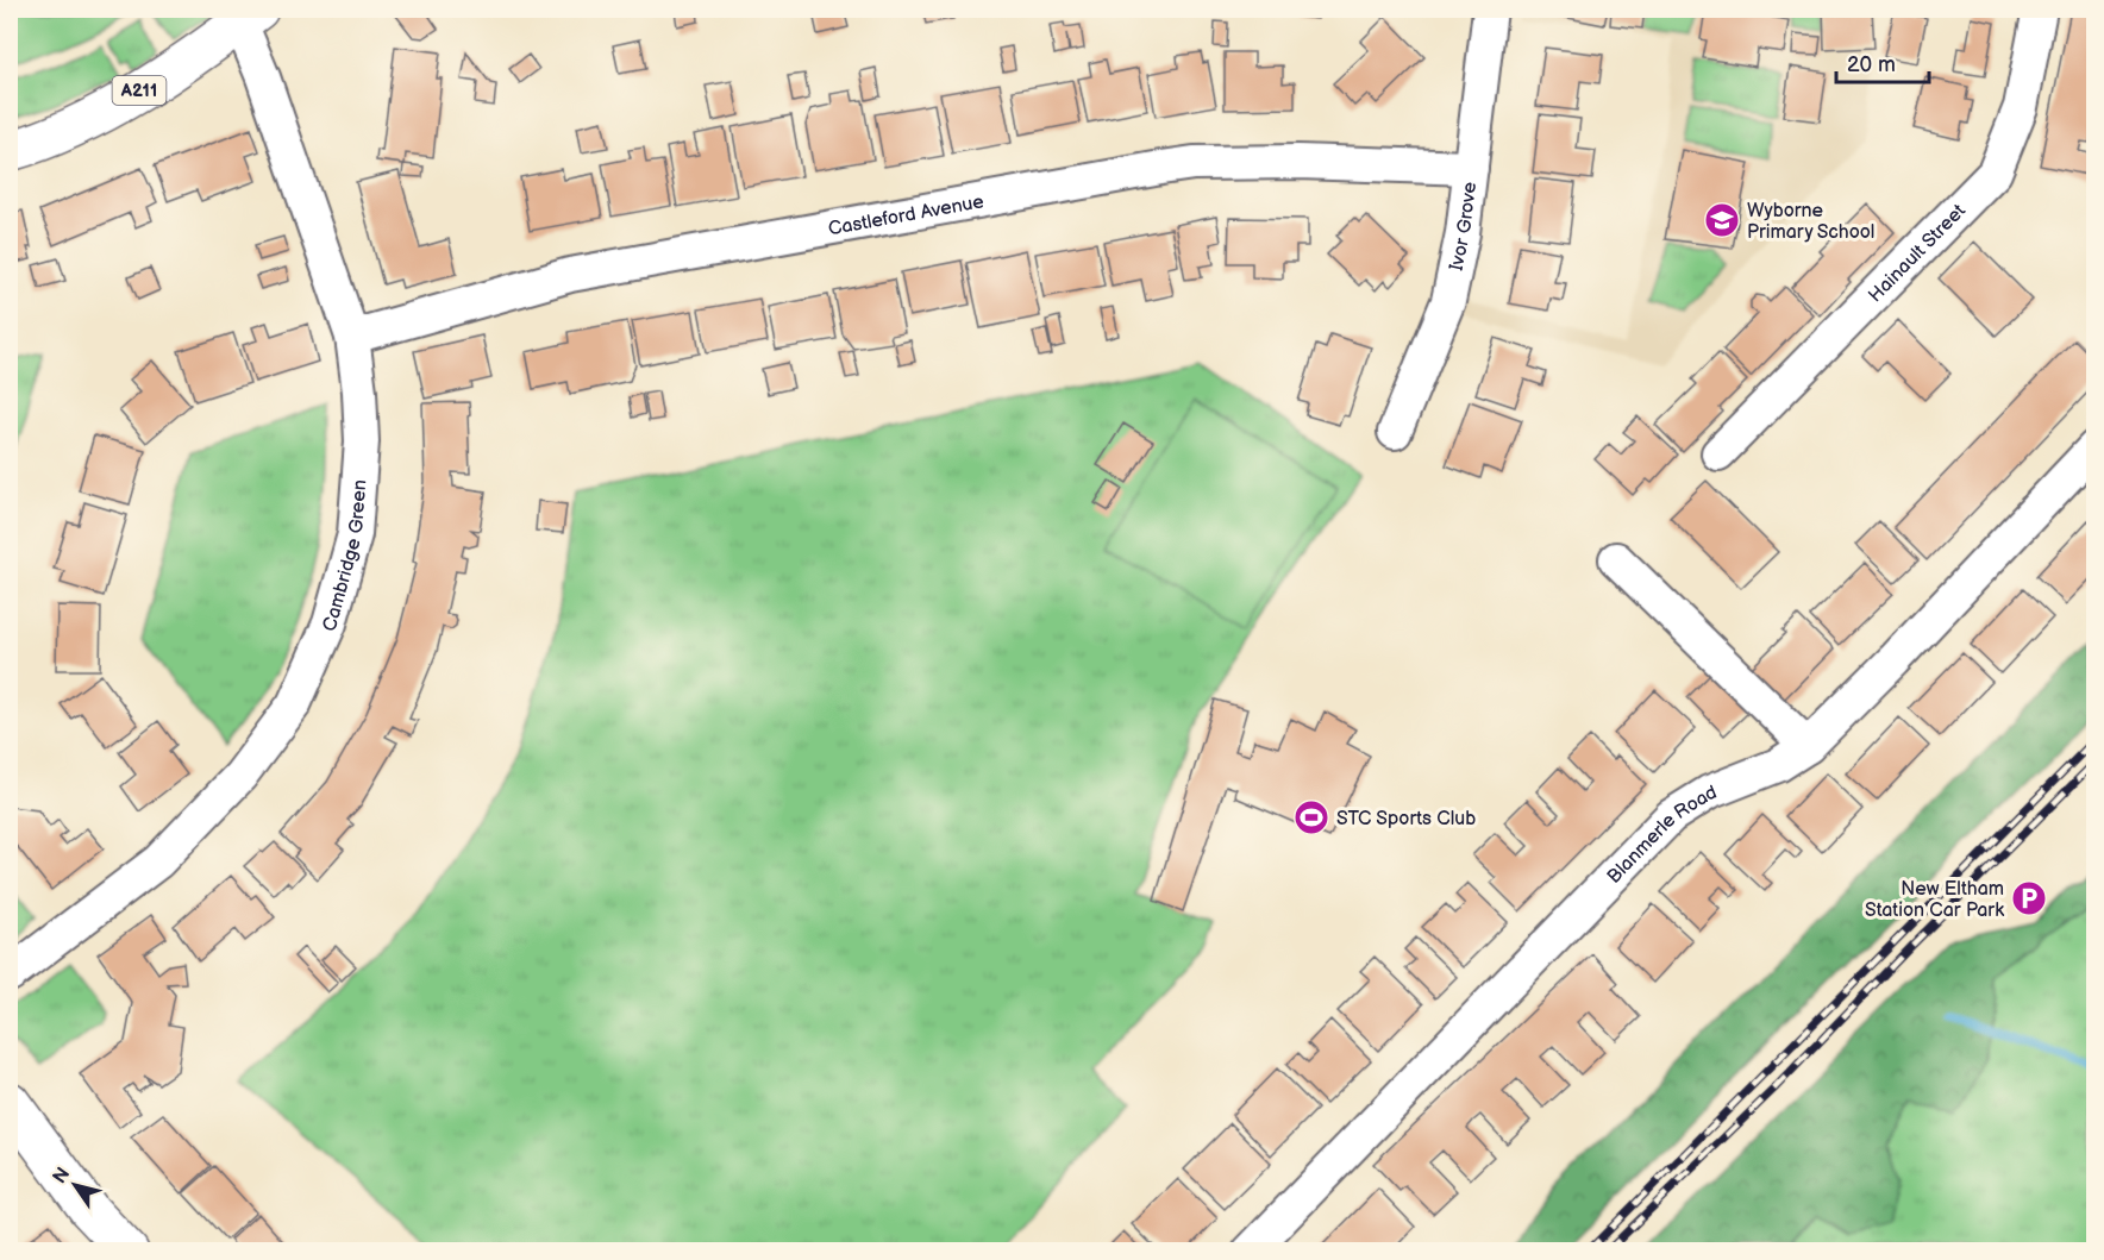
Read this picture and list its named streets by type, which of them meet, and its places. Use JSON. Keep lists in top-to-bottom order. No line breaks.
{"streets":{"main road":["A211"],"street":["Castleford Avenue","Ivor Grove","Hainault Street","Cambridge Green","Blanmerle Road"]},"crossings":[["A211","Cambridge Green"],["Castleford Avenue","Ivor Grove"],["Castleford Avenue","Cambridge Green"]],"places":{"school or university":["Wyborne Primary School"],"sports":["STC Sports Club"],"parking":["New Eltham Station Car Park"]},"scale_bar":"20 m","north":"top left"}
